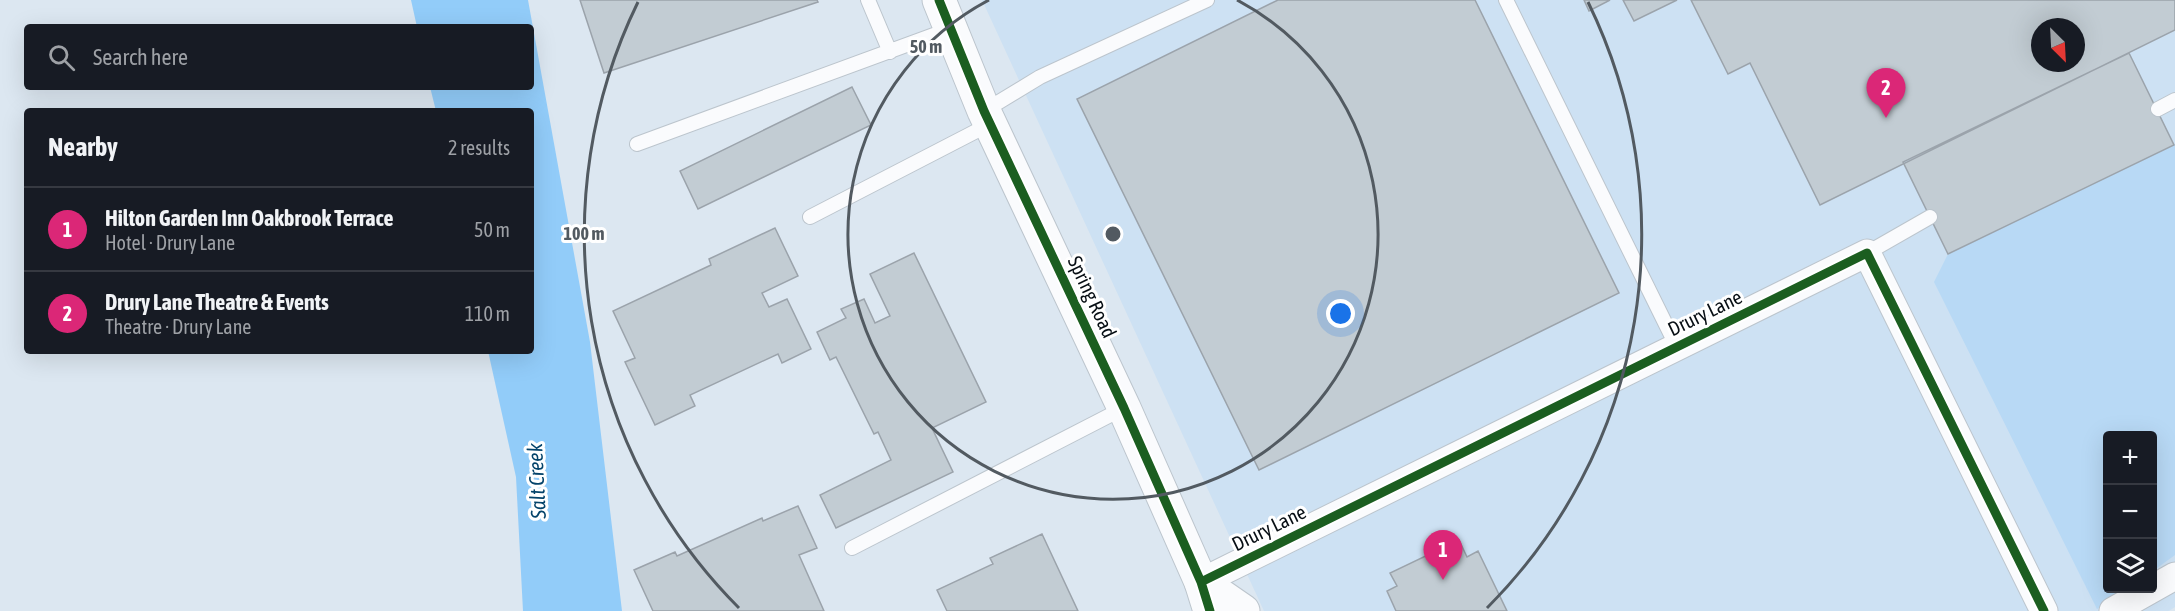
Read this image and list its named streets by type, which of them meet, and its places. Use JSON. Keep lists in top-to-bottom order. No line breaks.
{"streets":{"main road":["Spring Road"],"street":["Drury Lane"]},"crossings":[["Spring Road","Drury Lane"]],"water":["Salt Creek"],"north":"bottom right","page":{"search":"Search here","pins":["2","1"],"heading":["Nearby","2 results"],"list":[{"mark":"1","name":"Hilton Garden Inn Oakbrook Terrace","note":"Hotel · Drury Lane","value":"50 m"},{"mark":"2","name":"Drury Lane Theatre & Events","note":"Theatre · Drury Lane","value":"110 m"}],"map_buttons":["+","−"]},"rings":["50 m","100 m"]}
